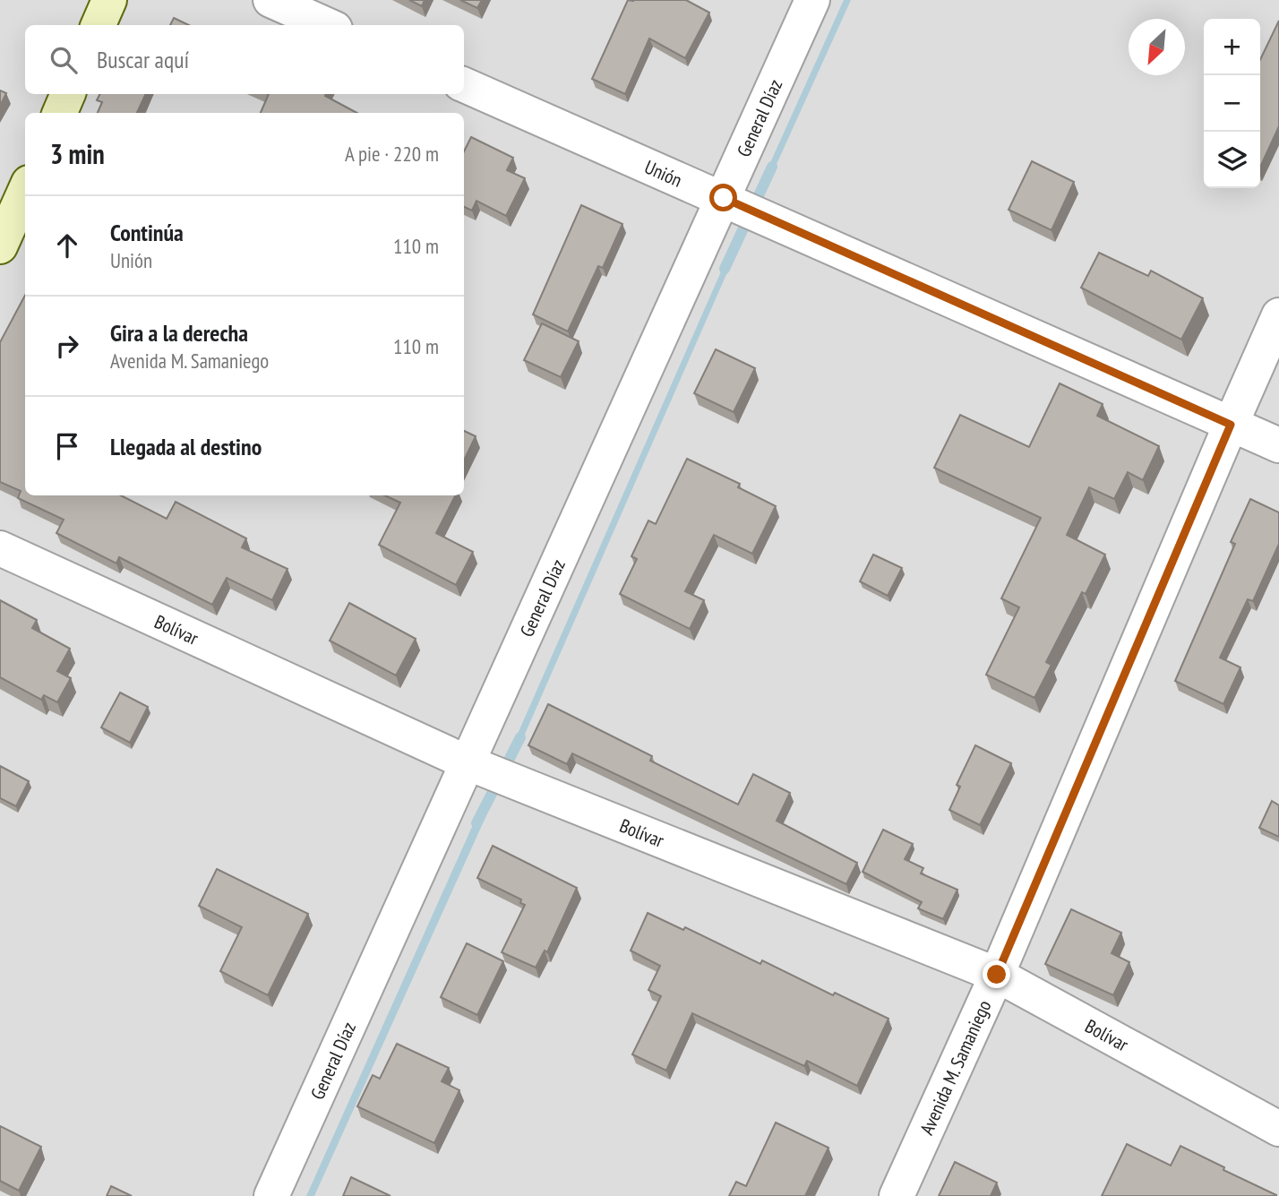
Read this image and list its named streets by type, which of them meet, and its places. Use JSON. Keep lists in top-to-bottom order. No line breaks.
{"streets":{"street":["General Díaz","Unión","Bolívar","Avenida M. Samaniego"]},"crossings":[["General Díaz","Unión"],["General Díaz","Bolívar"],["Unión","Avenida M. Samaniego"],["Bolívar","Avenida M. Samaniego"]],"north":"bottom left","page":{"map_buttons":["+","−"],"search":"Buscar aquí","heading":["3 min","A pie · 220 m"],"list":[["Continúa","Unión","110 m"],["Gira a la derecha","Avenida M. Samaniego","110 m"],"Llegada al destino"]}}
